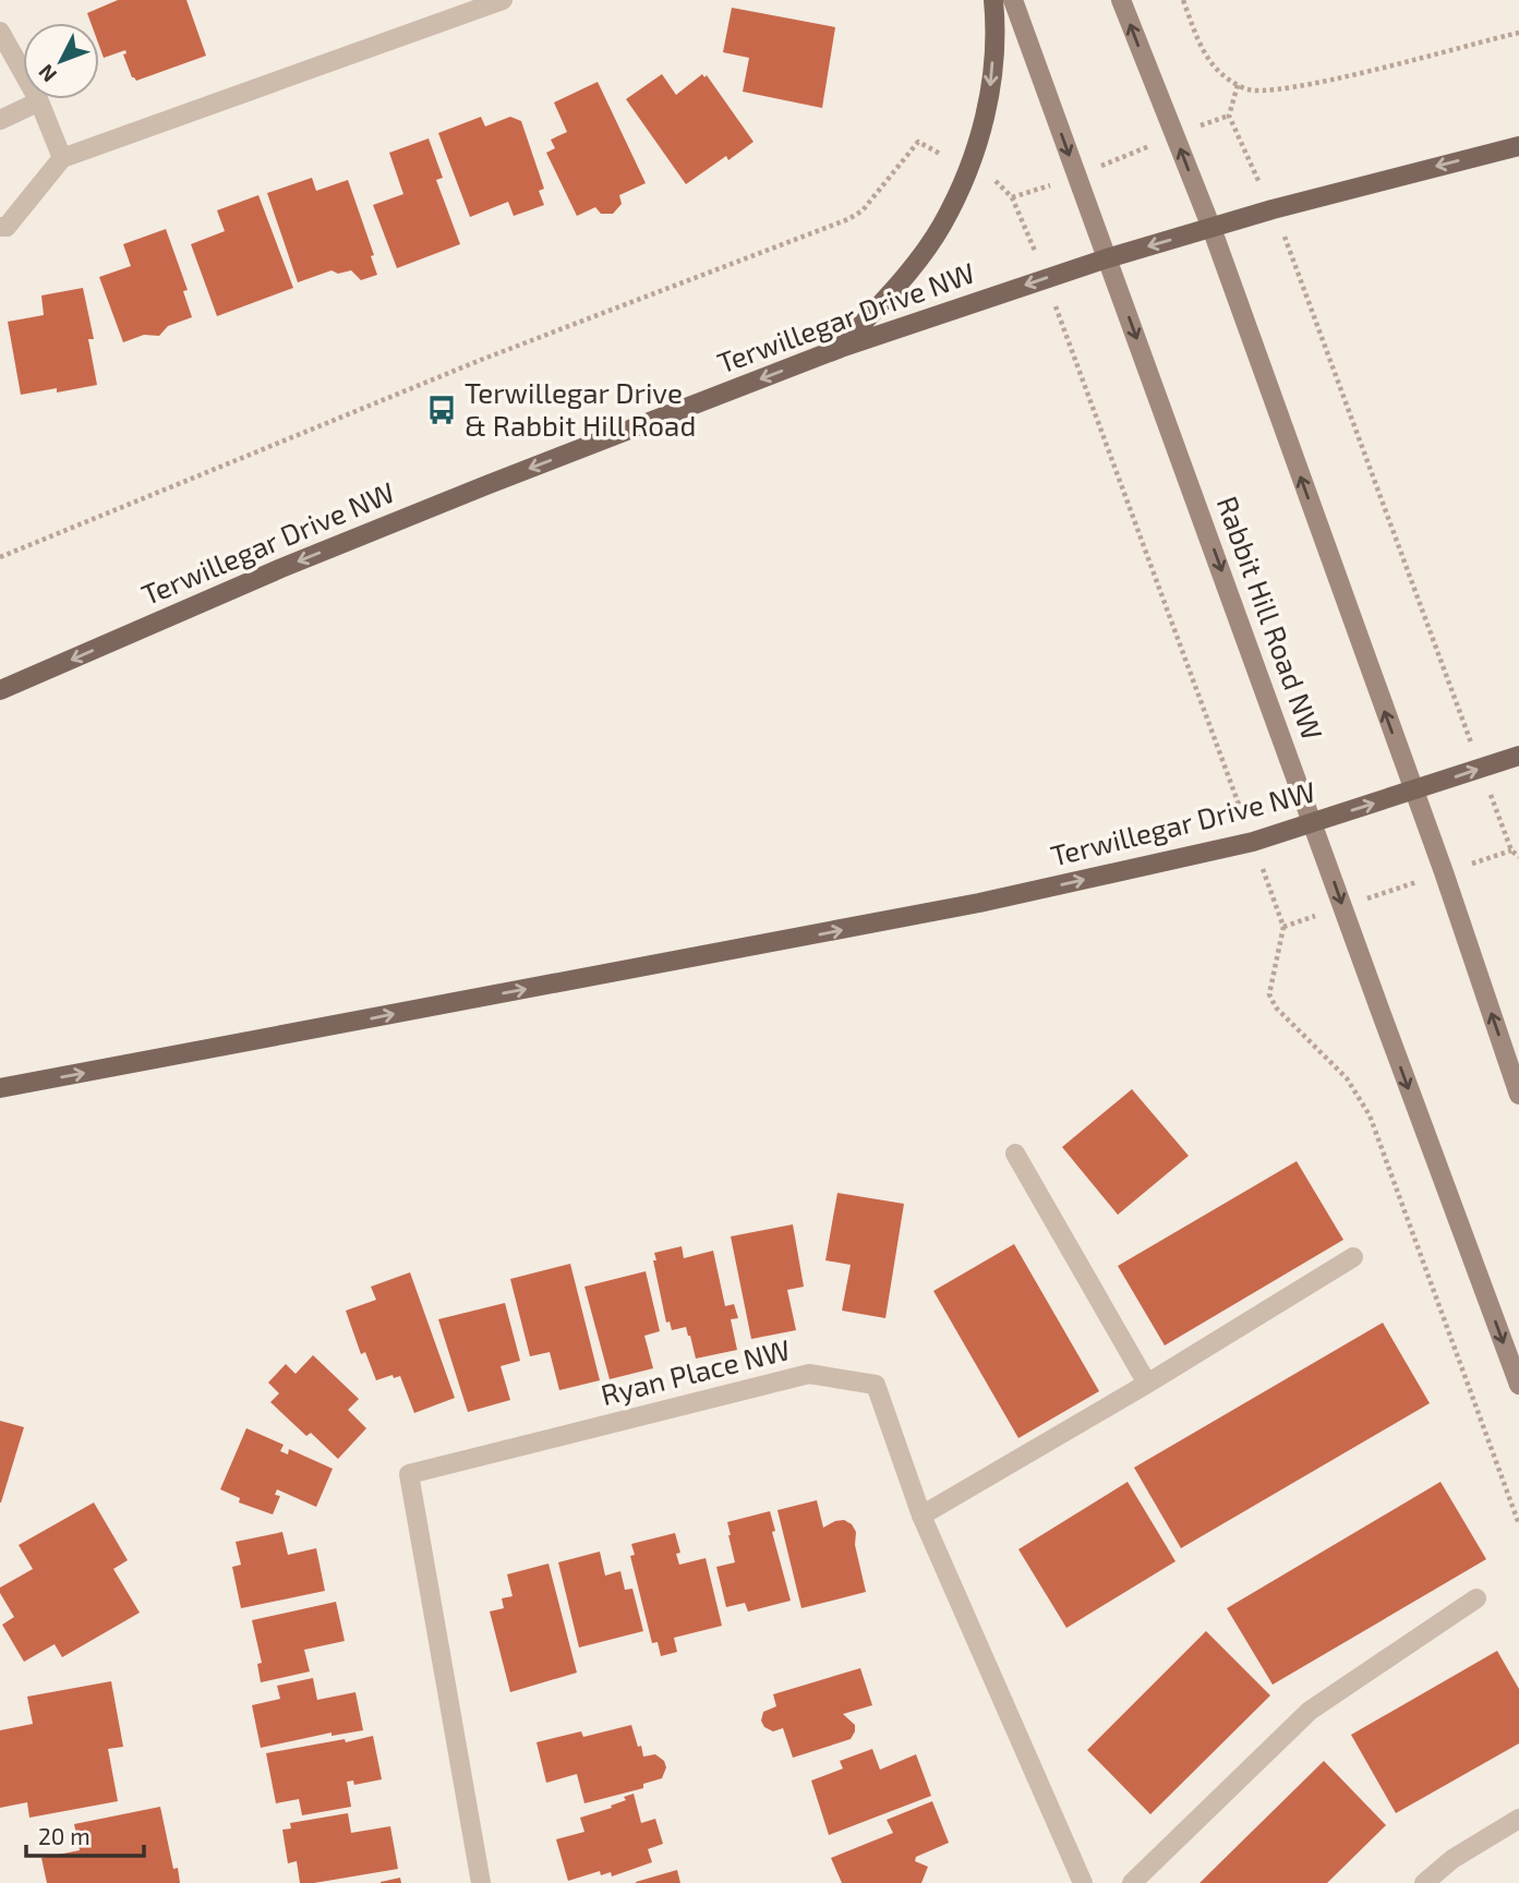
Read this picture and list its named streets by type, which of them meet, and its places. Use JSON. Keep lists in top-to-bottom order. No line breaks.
{"streets":{"main road":["Terwillegar Drive NW","Rabbit Hill Road NW"],"street":["Ryan Place NW"]},"crossings":[["Terwillegar Drive NW","Rabbit Hill Road NW"]],"places":{"bus stop":["Terwillegar Drive & Rabbit Hill Road"]},"scale_bar":"20 m","north":"bottom left"}
